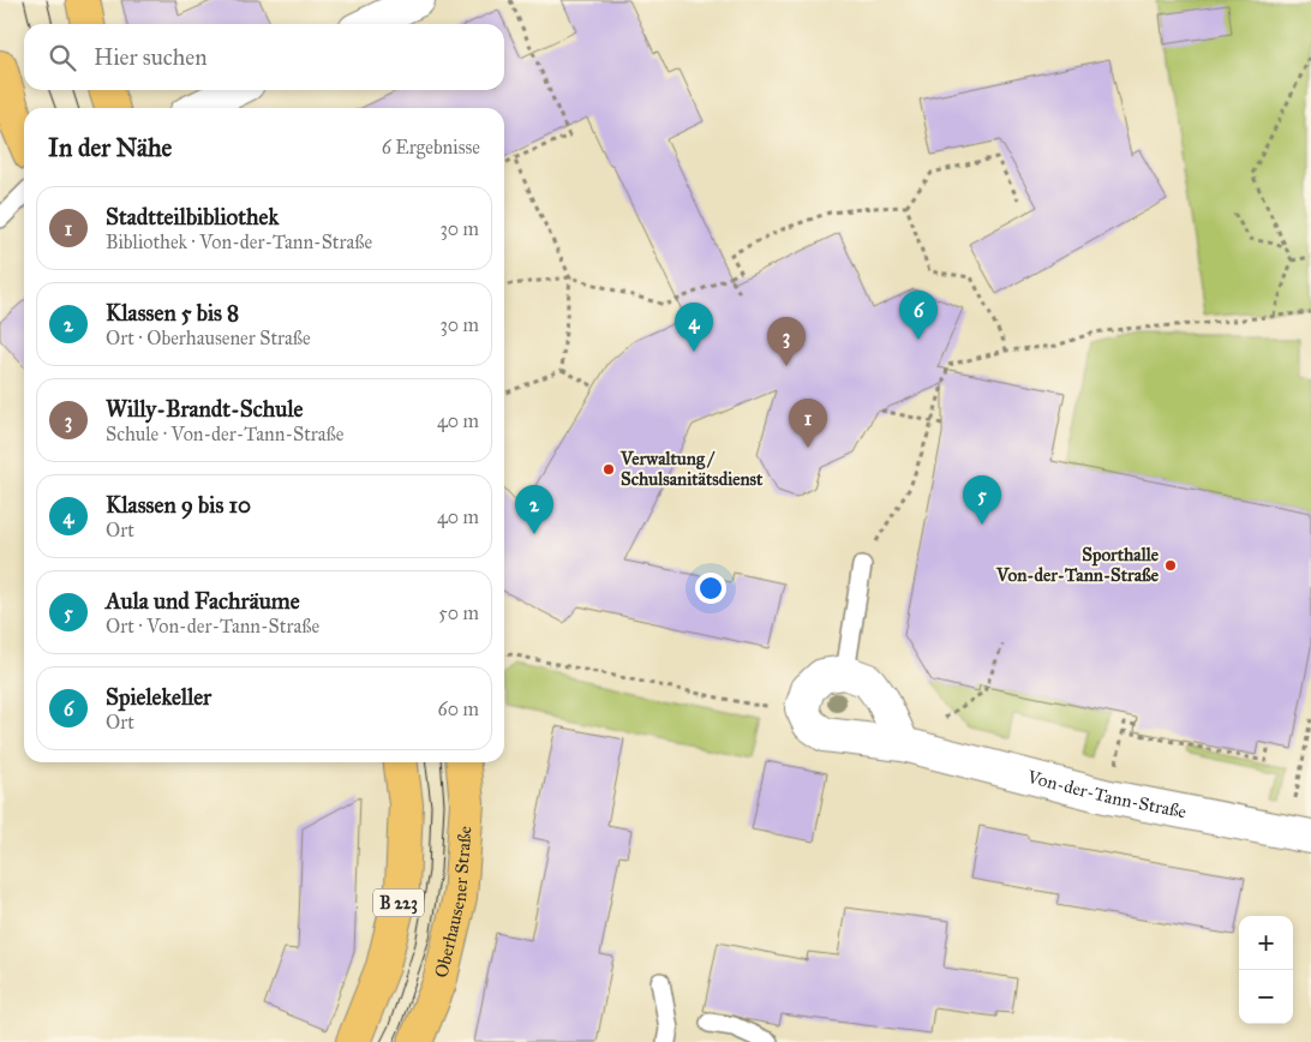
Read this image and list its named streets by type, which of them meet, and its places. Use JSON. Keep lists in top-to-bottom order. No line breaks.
{"streets":{"main road":["Oberhausener Straße","B 223"],"street":["Von-der-Tann-Straße"]},"places":["Verwaltung / Schulsanitätsdienst","Sporthalle Von-der-Tann-Straße"],"page":{"search":"Hier suchen","heading":["In der Nähe","6 Ergebnisse"],"list":[{"mark":"1","name":"Stadtteilbibliothek","note":"Bibliothek · Von-der-Tann-Straße","value":"30 m"},{"mark":"2","name":"Klassen 5 bis 8","note":"Ort · Oberhausener Straße","value":"30 m"},{"mark":"3","name":"Willy-Brandt-Schule","note":"Schule · Von-der-Tann-Straße","value":"40 m"},{"mark":"4","name":"Klassen 9 bis 10","note":"Ort","value":"40 m"},{"mark":"5","name":"Aula und Fachräume","note":"Ort · Von-der-Tann-Straße","value":"50 m"},{"mark":"6","name":"Spielekeller","note":"Ort","value":"60 m"}],"pins":["6","4","3","1","5","2"],"map_buttons":["+","−"]}}
